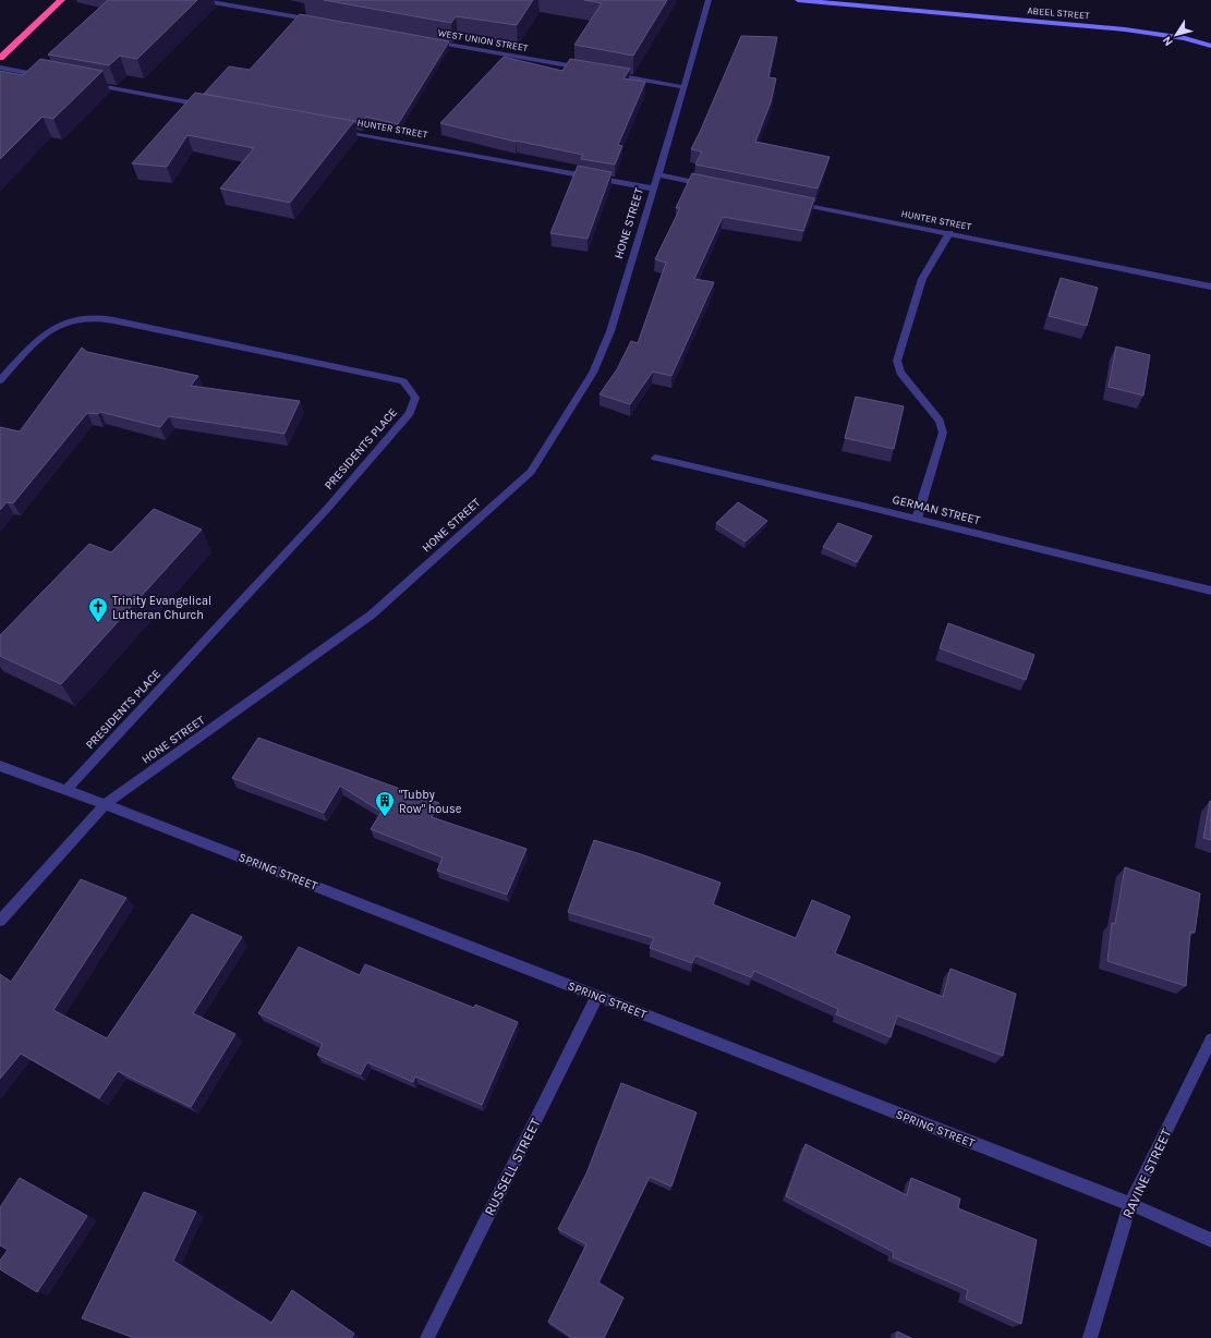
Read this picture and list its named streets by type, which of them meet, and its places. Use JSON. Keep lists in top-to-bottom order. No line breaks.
{"streets":{"street":["ABEEL STREET","WEST UNION STREET","HUNTER STREET","HONE STREET","PRESIDENTS PLACE","GERMAN STREET","SPRING STREET","RUSSELL STREET","RAVINE STREET"]},"crossings":[["HUNTER STREET","HONE STREET"],["HONE STREET","SPRING STREET"],["PRESIDENTS PLACE","SPRING STREET"],["SPRING STREET","RUSSELL STREET"],["SPRING STREET","RAVINE STREET"]],"places":{"church":["Trinity Evangelical Lutheran Church"],"building":["\"Tubby Row\" house"]},"north":"bottom left"}
